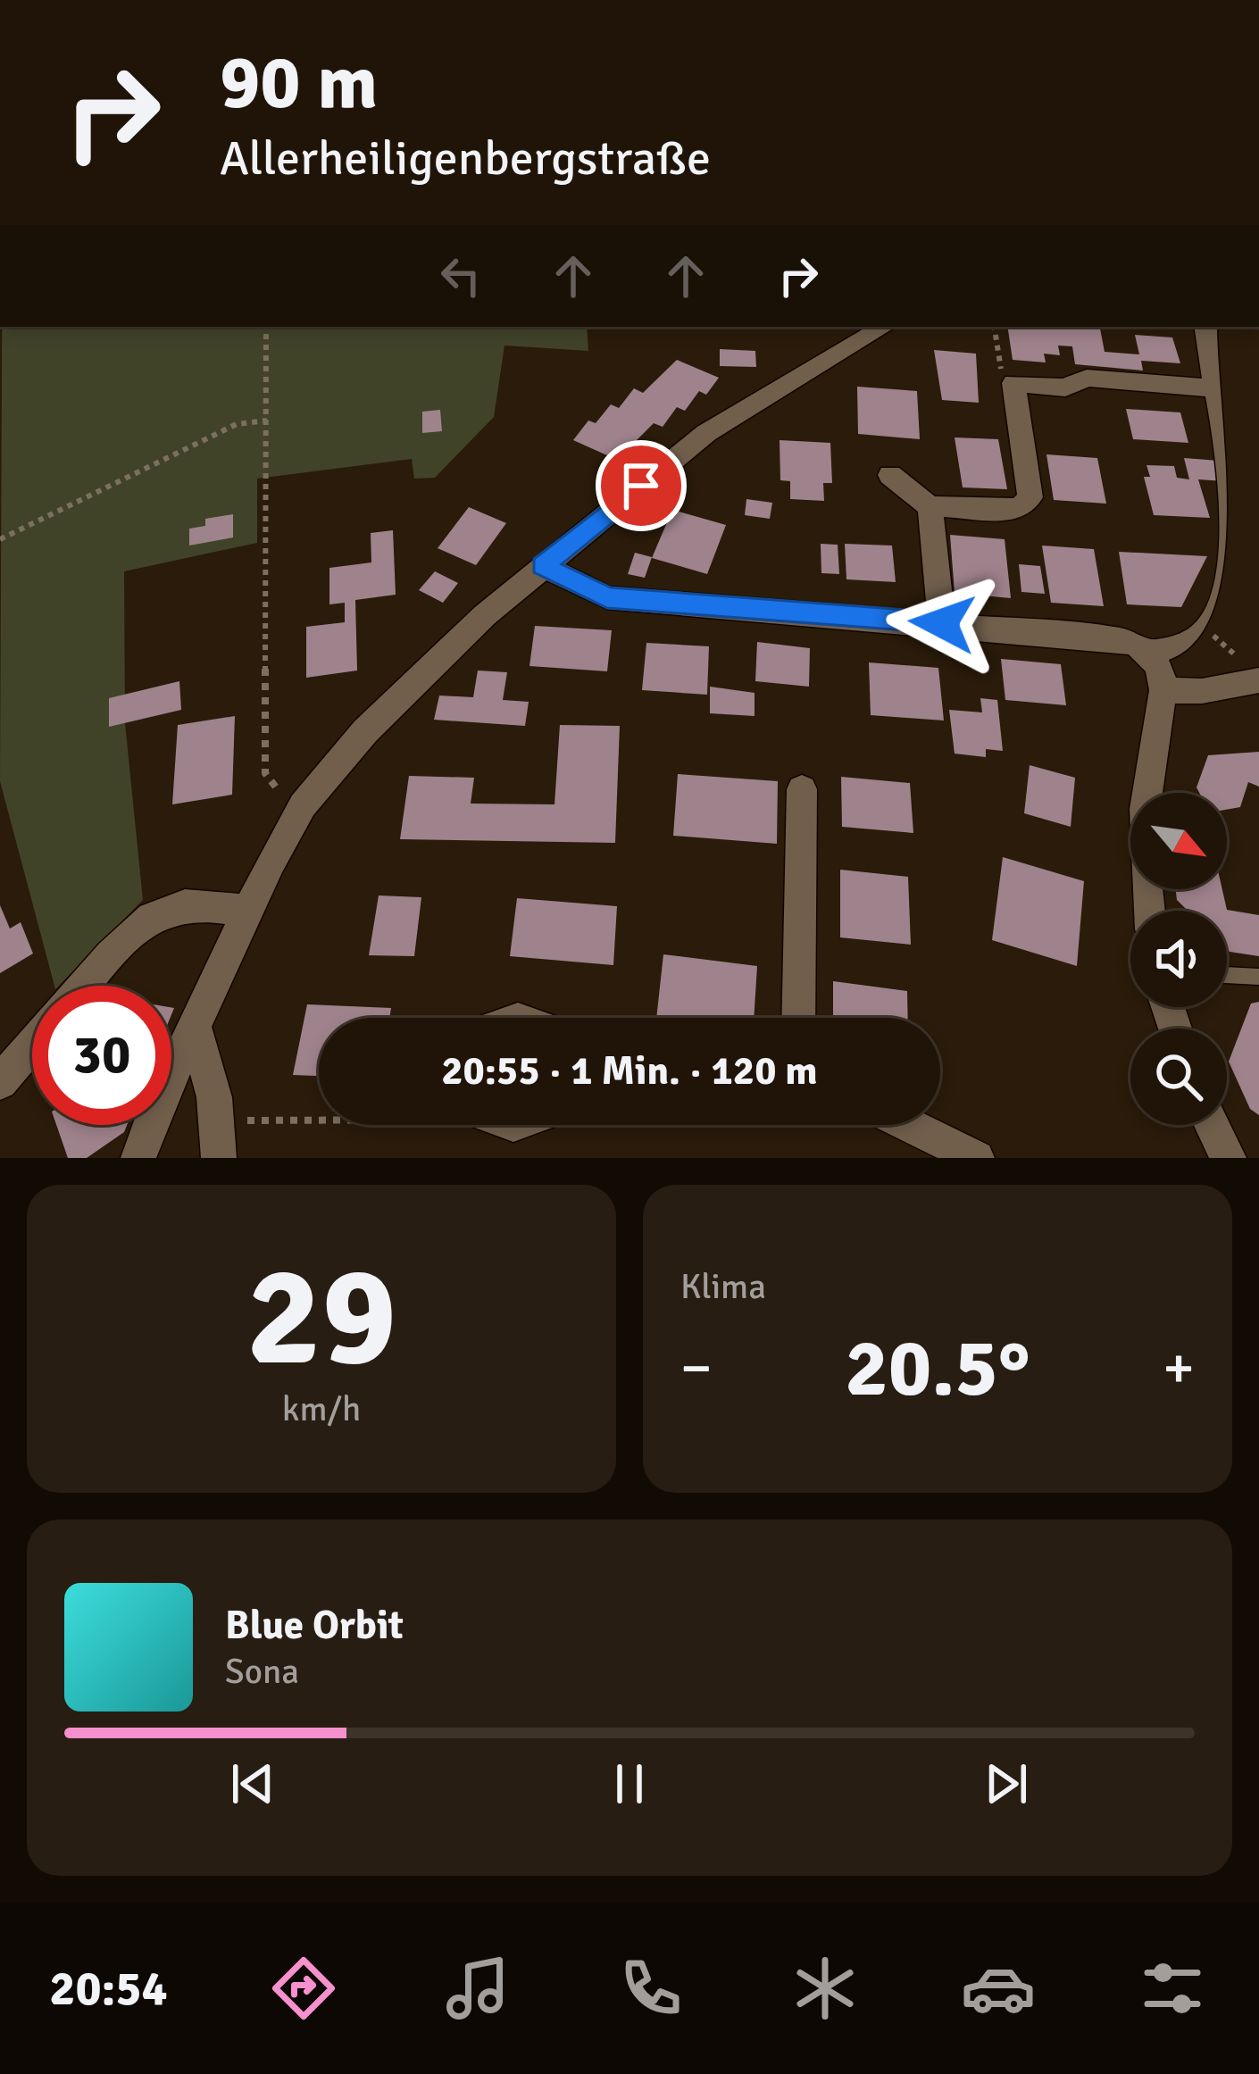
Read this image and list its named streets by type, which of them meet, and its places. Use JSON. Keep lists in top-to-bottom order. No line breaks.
{"north":"bottom right","page":{"turn":["90 m","Allerheiligenbergstraße"],"limit":"30","trip":"20:55 · 1 Min. · 120 m","tile":[["29","km/h"],"Klima"],"heat":["−","20.5°","+"],"song":["Blue Orbit","Sona"],"tabs":"20:54"}}
